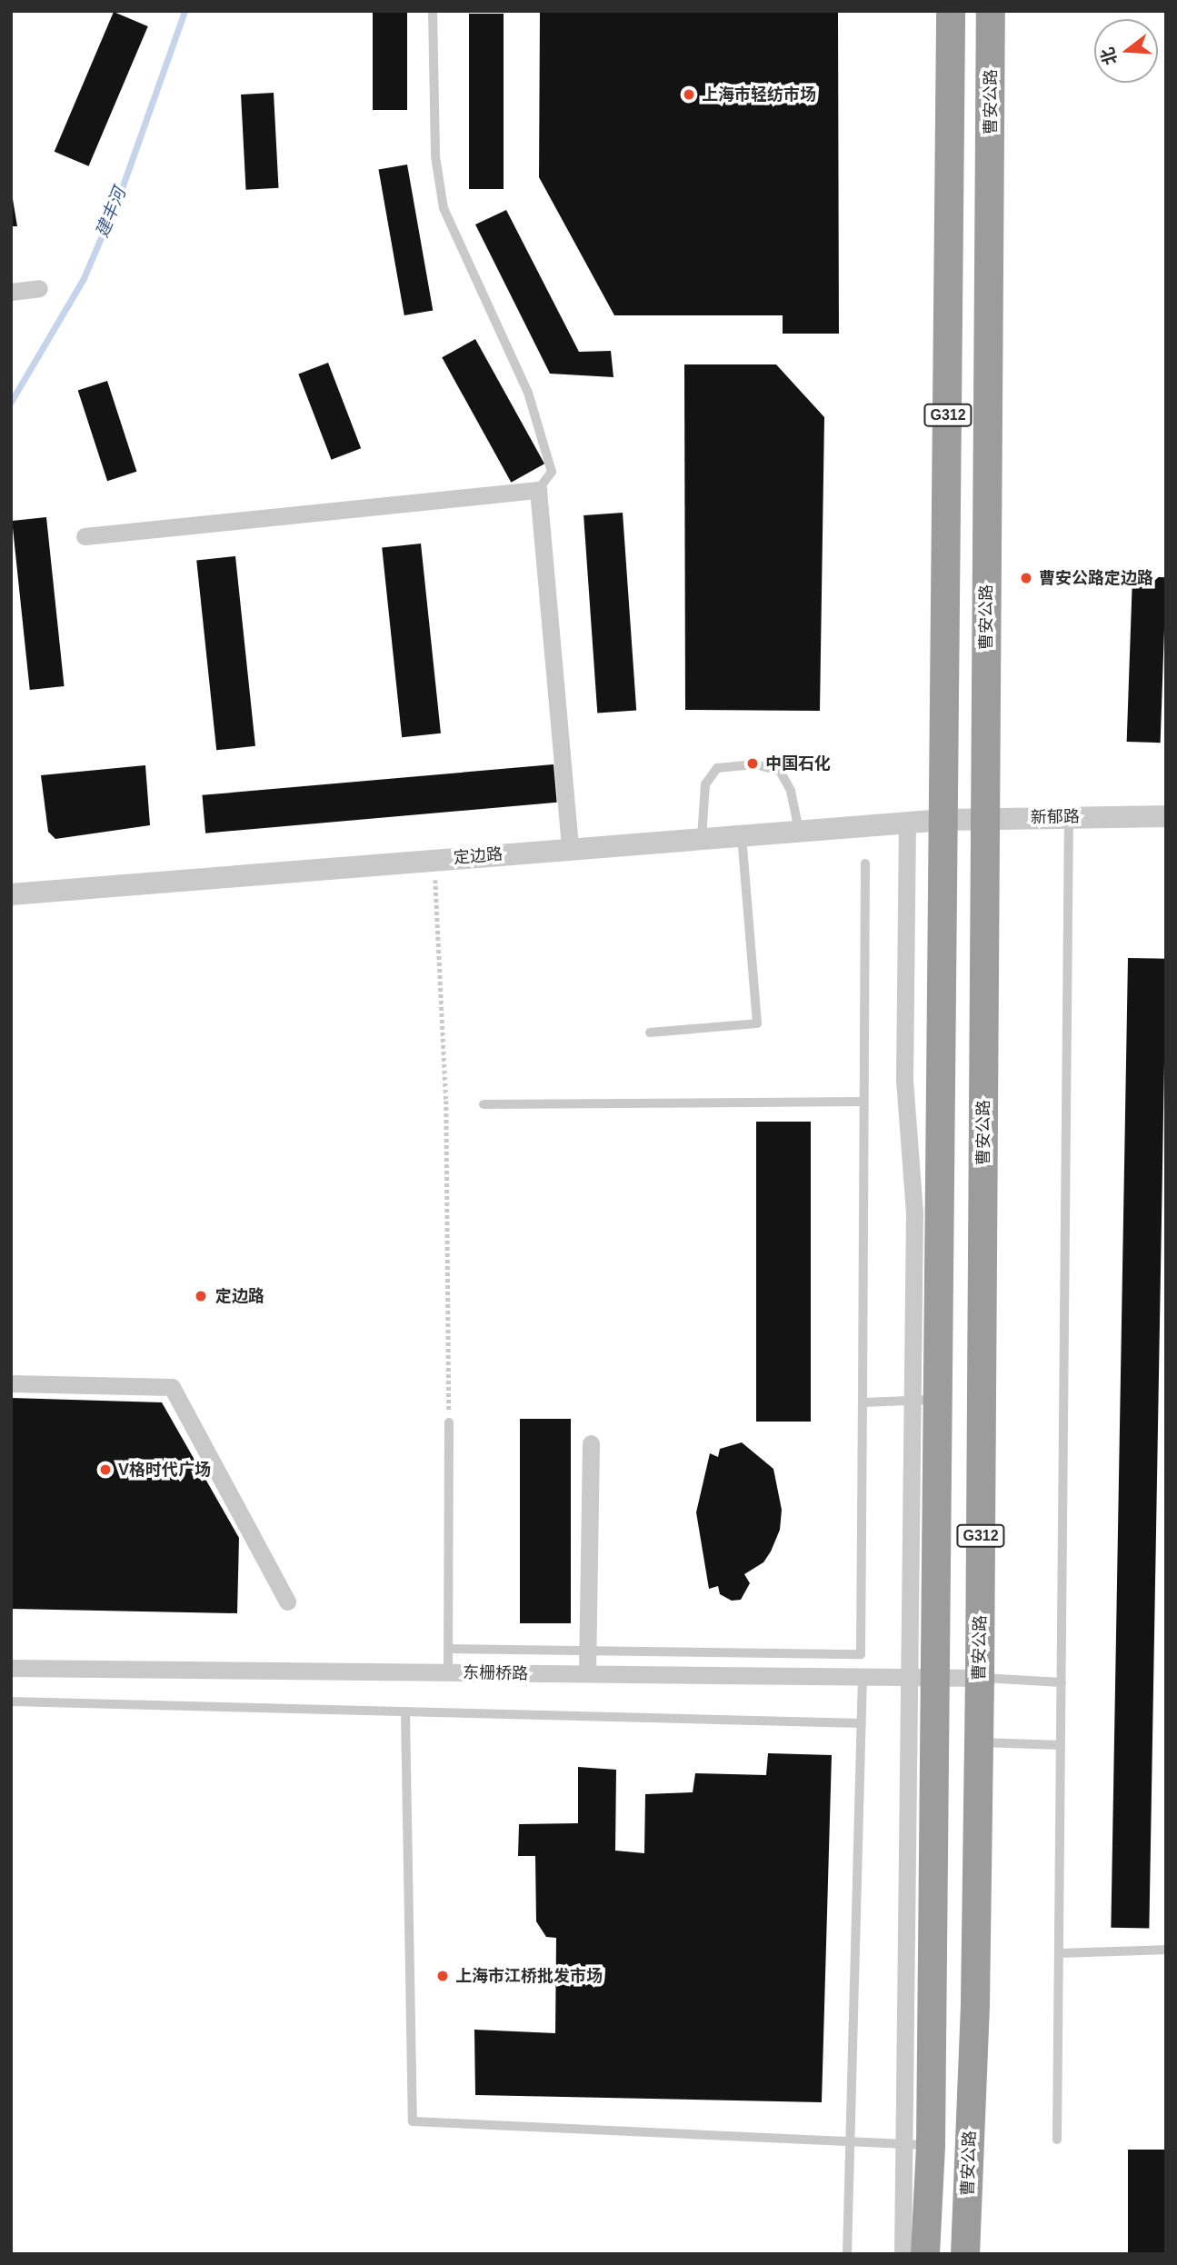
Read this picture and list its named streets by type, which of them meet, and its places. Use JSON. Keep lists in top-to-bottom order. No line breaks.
{"streets":{"highway":["曹安公路","G312"],"street":["新郁路","定边路","东栅桥路"]},"crossings":[["曹安公路","新郁路"],["曹安公路","东栅桥路"],["G312","新郁路"],["G312","定边路"],["G312","东栅桥路"],["新郁路","定边路"]],"water":["建丰河"],"places":["上海市轻纺市场","曹安公路定边路","中国石化","定边路","V格时代广场","上海市江桥批发市场"],"north":"left"}
